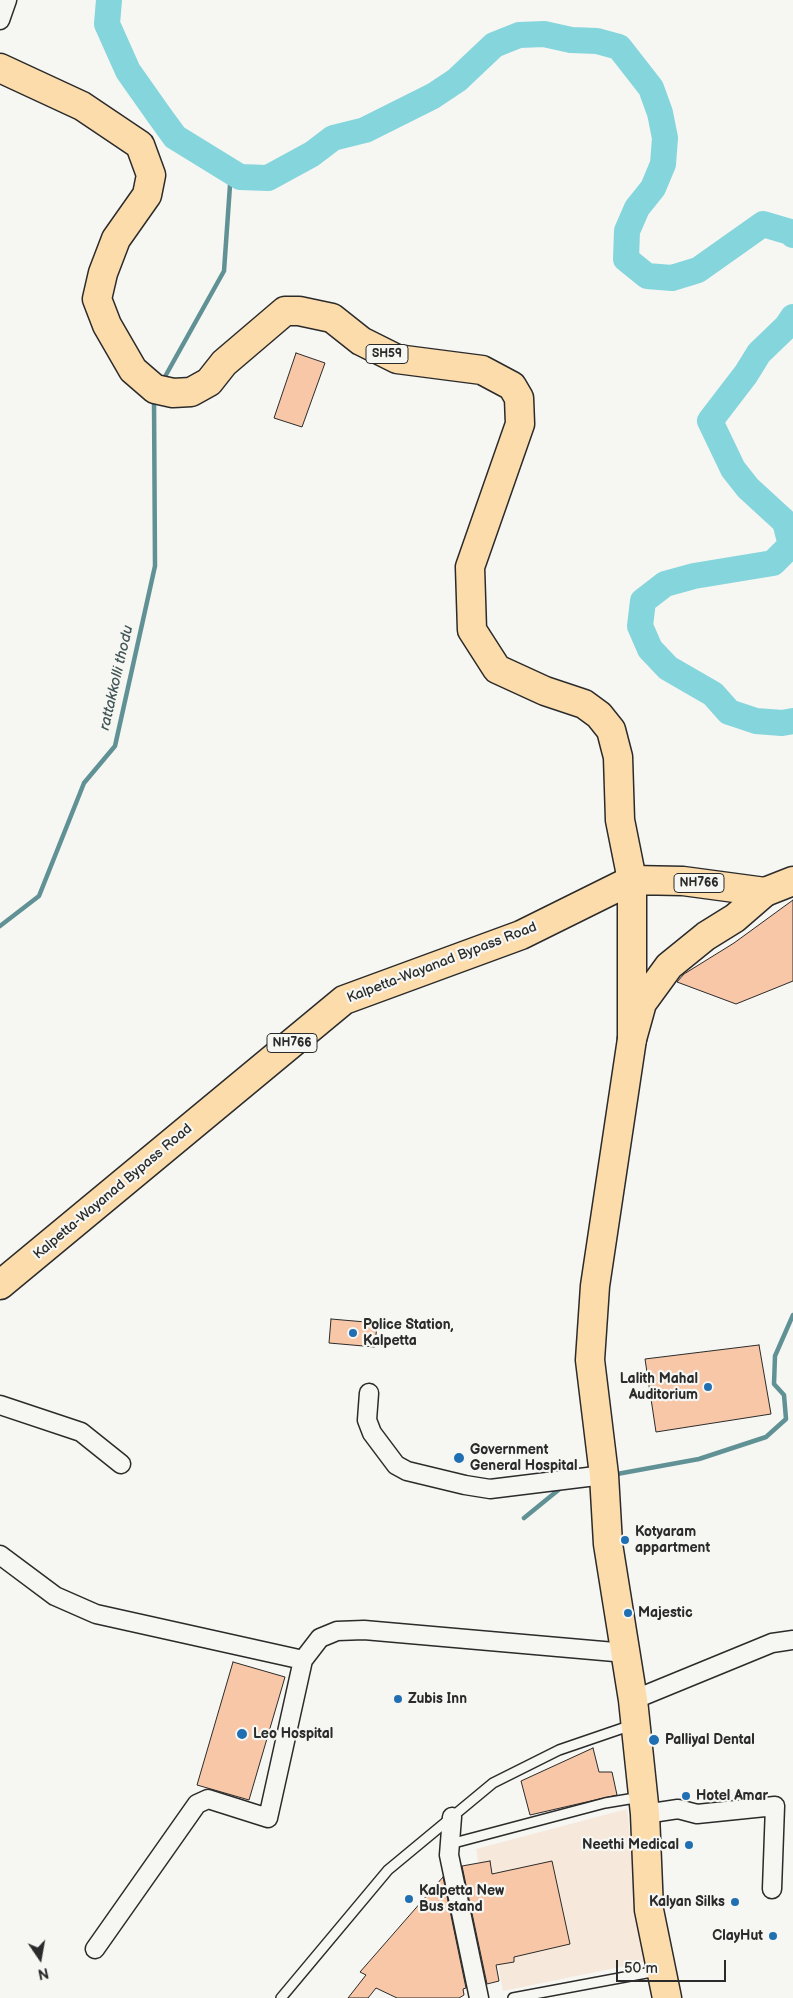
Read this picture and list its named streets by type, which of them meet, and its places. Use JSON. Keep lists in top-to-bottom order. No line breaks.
{"streets":{"main road":["SH59","NH766","Kalpetta-Wayanad Bypass Road"]},"crossings":[["SH59","Kalpetta-Wayanad Bypass Road"],["NH766","Kalpetta-Wayanad Bypass Road"]],"water":["rattakkolli thodu"],"places":["Police Station, Kalpetta","Lalith Mahal Auditorium","Government General Hospital","Kotyaram appartment","Majestic","Zubis Inn","Leo Hospital","Palliyal Dental","Hotel Amar","Neethi Medical","Kalpetta New Bus stand","Kalyan Silks","ClayHut"],"scale_bar":"50 m","north":"bottom"}
